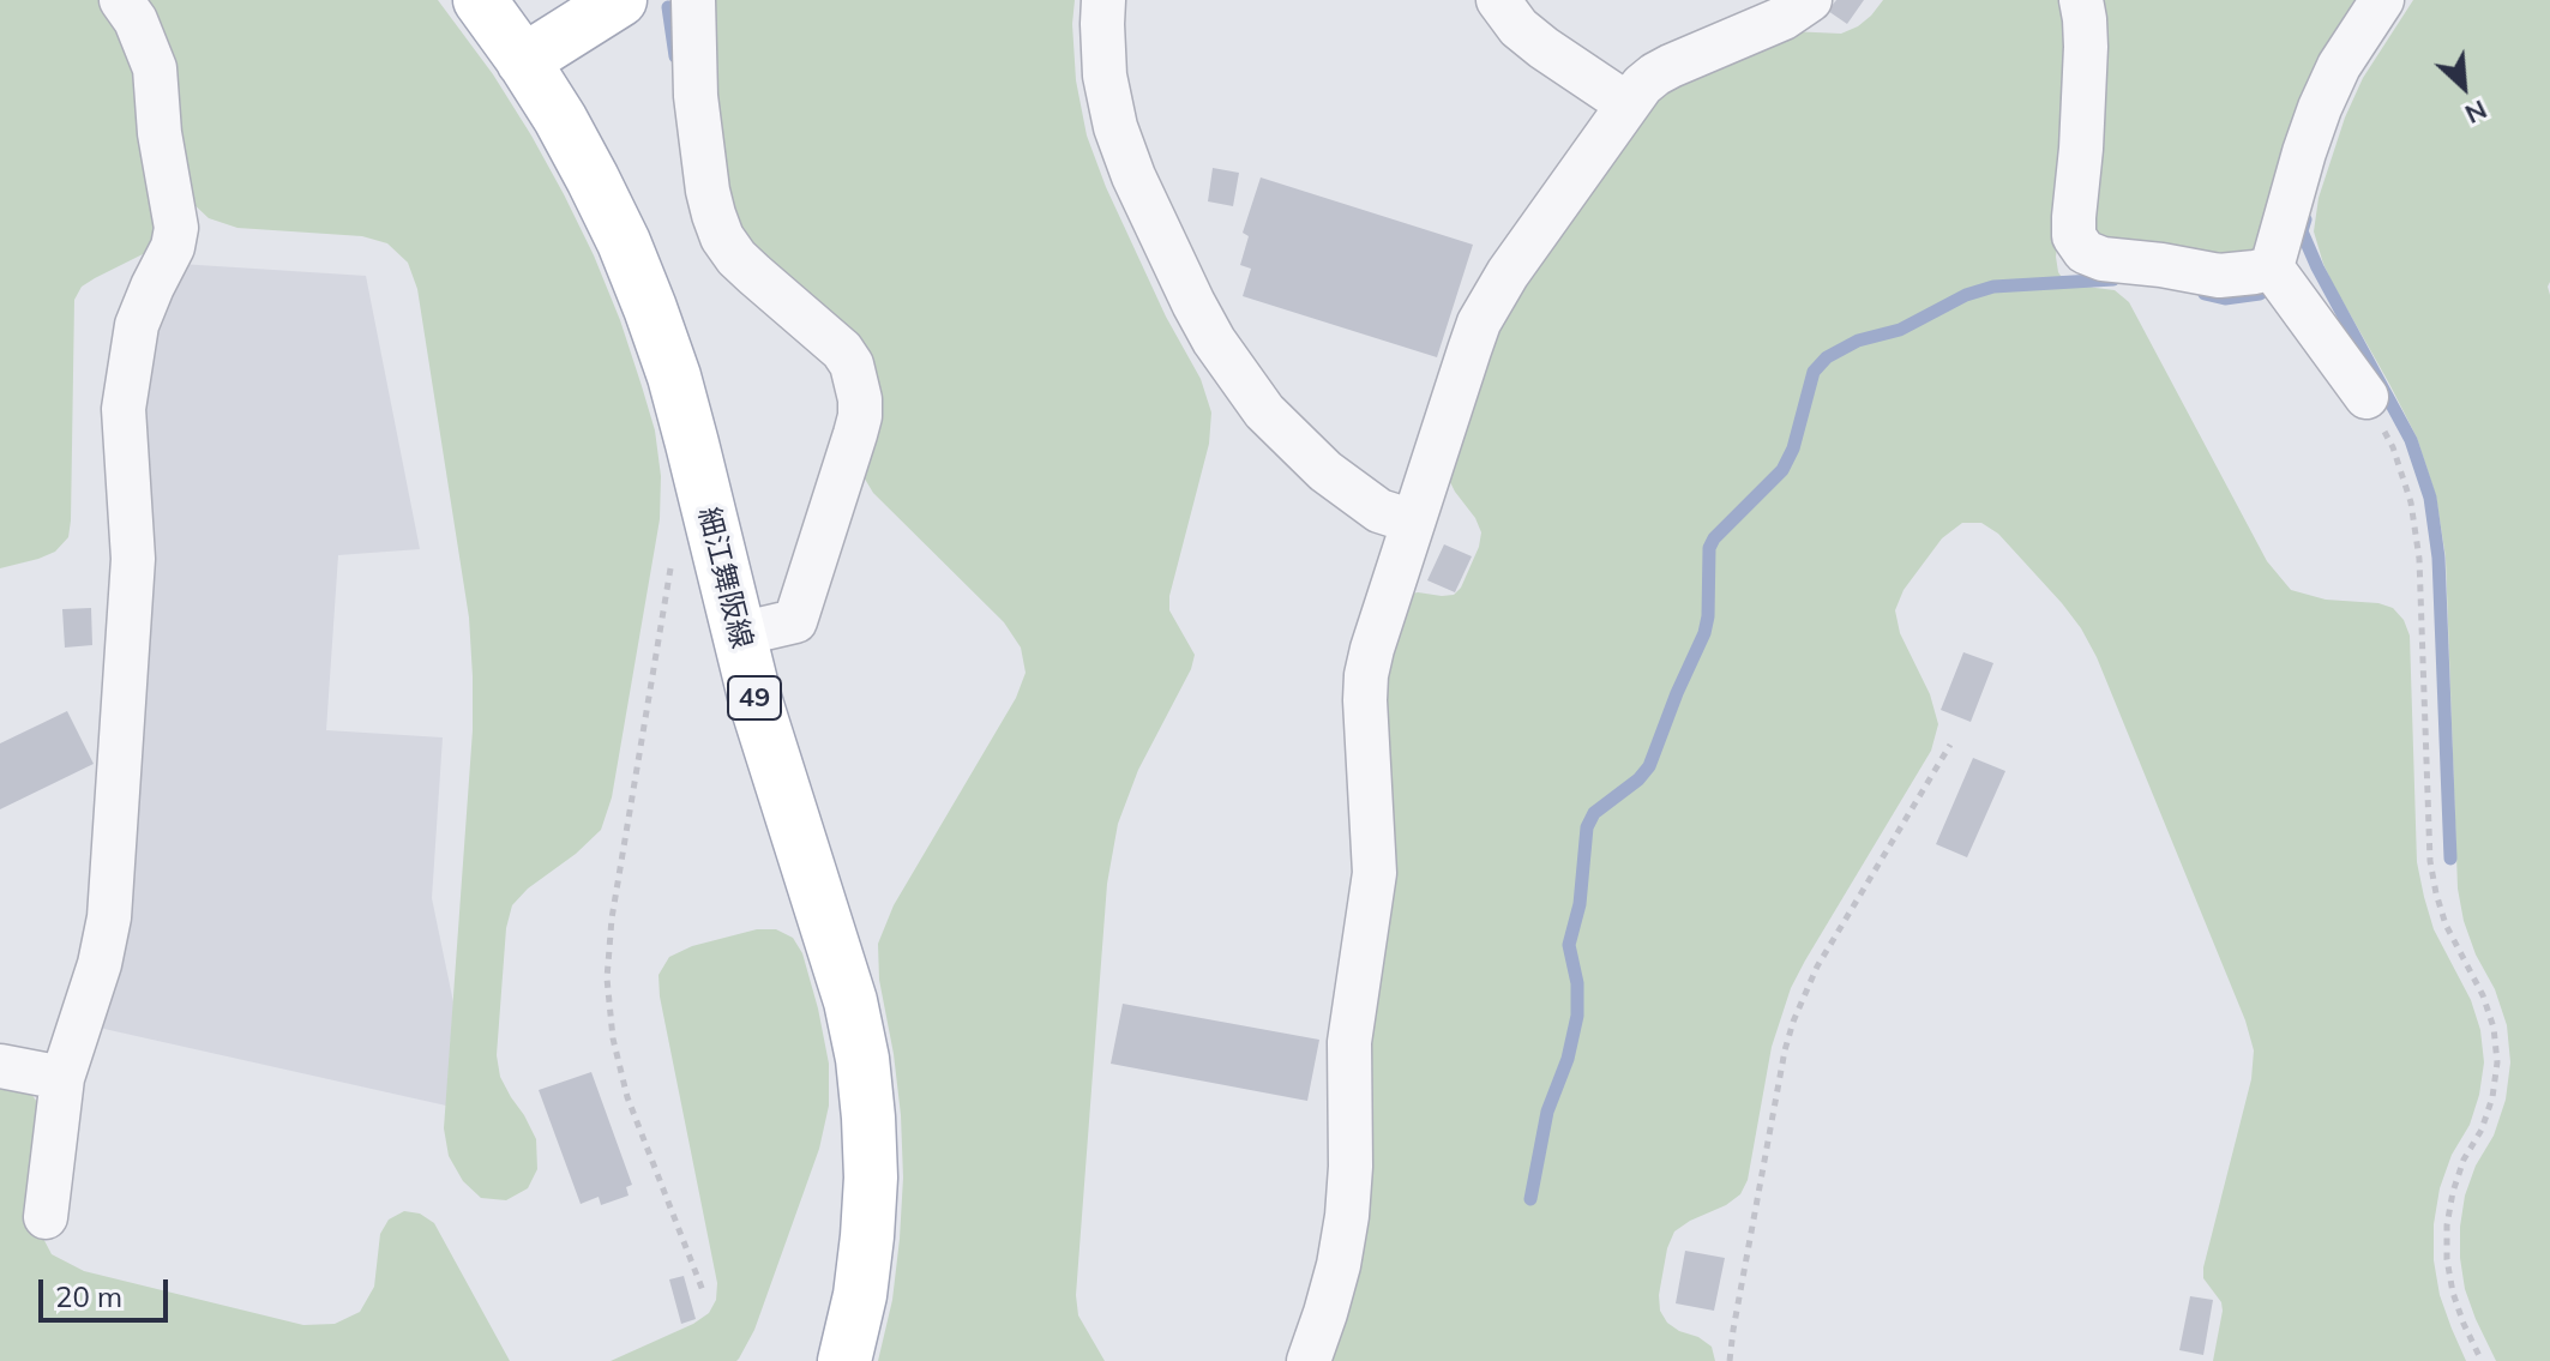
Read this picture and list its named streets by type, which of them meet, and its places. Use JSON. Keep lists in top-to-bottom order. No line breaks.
{"streets":{"main road":["細江舞阪線","49"]},"scale_bar":"20 m","north":"bottom right"}
